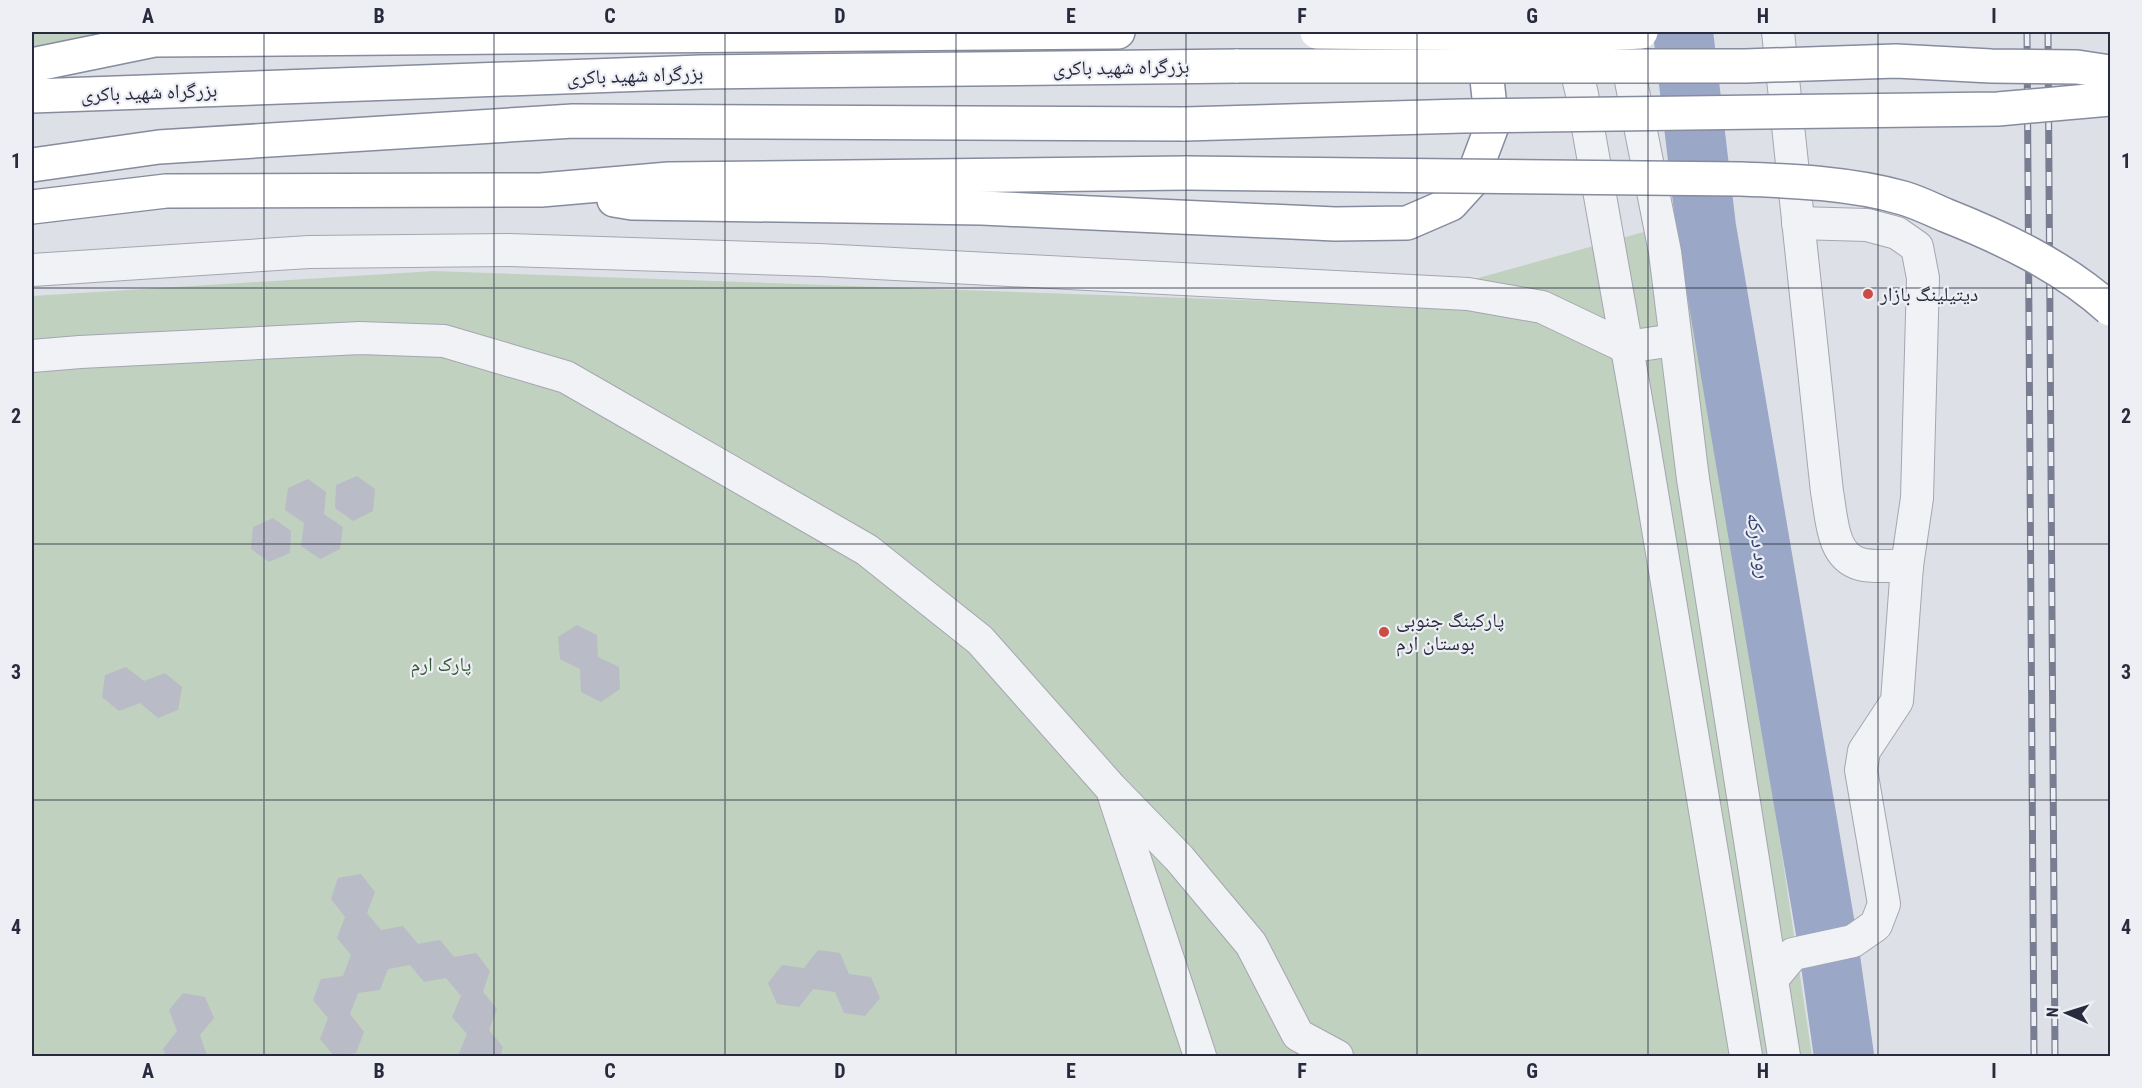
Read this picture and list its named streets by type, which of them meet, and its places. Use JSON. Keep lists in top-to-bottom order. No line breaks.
{"streets":{"highway":["بزرگراه شهید باکری"]},"water":["رود درکه"],"parks":["پارک ارم"],"places":["دیتیلینگ بازار","پارکینگ جنوبی بوستان ارم"],"north":"left","grid":{"columns":["A","B","C","D","E","F","G","H","I"],"rows":["1","2","3","4"]}}
